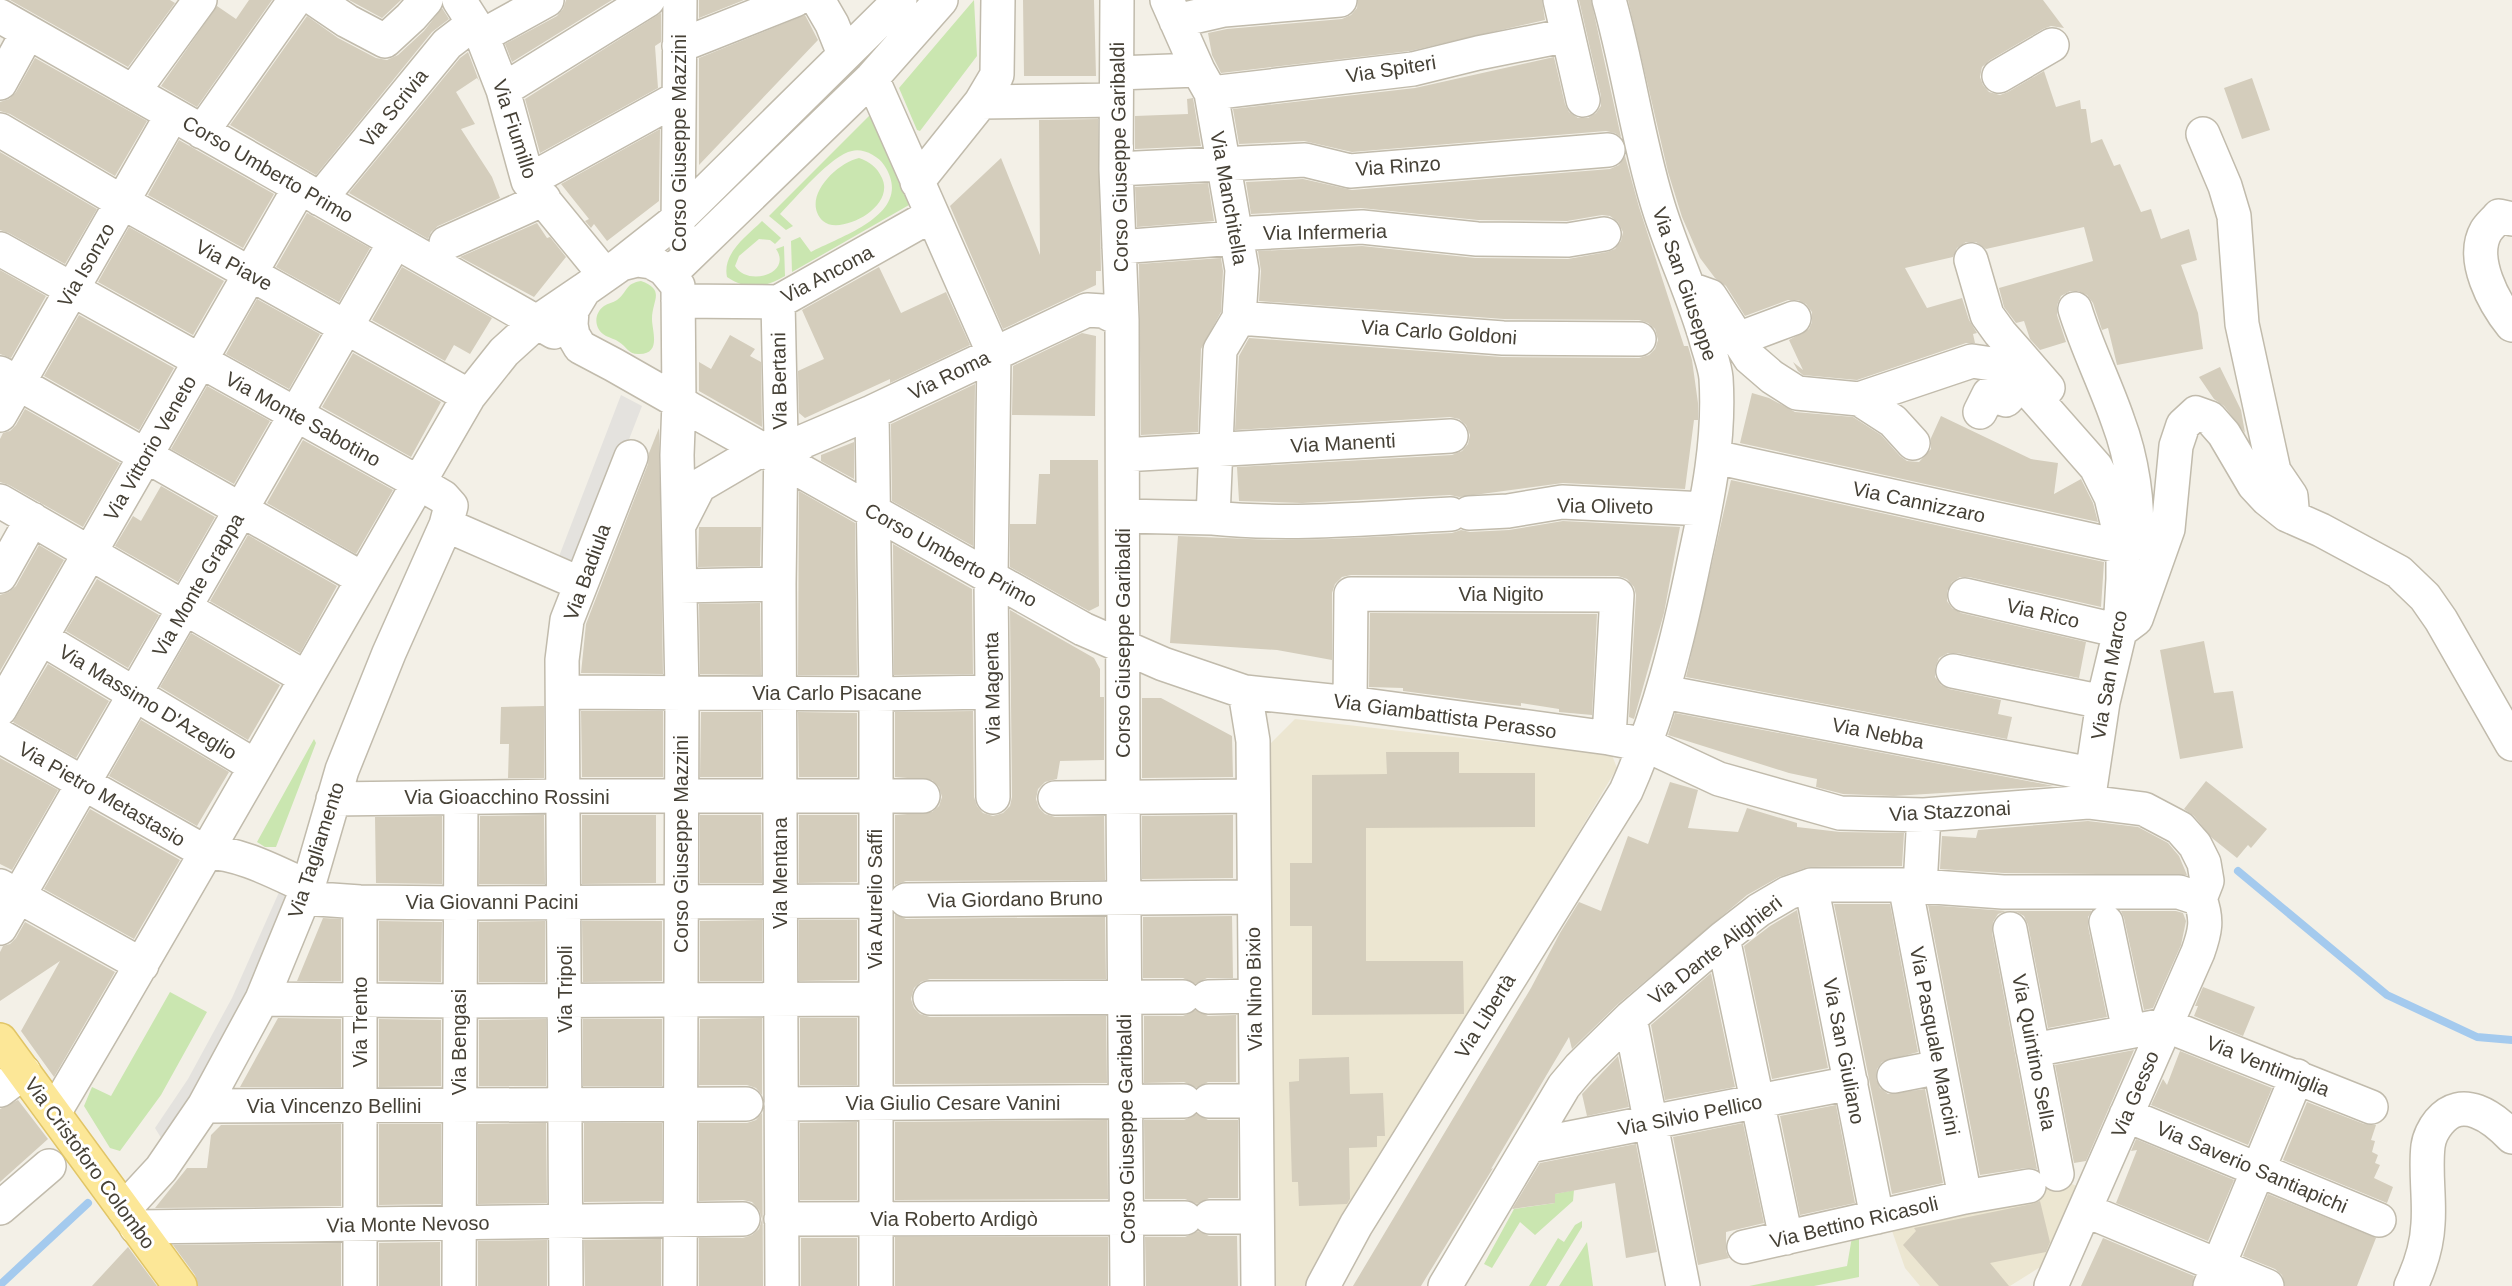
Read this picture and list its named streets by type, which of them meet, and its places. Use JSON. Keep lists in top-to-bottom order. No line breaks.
{"streets":{"main road":["Via Cristoforo Colombo"],"street":["Via Spiteri","Via Scrivia","Via Fiumillo","Corso Giuseppe Mazzini","Corso Giuseppe Garibaldi","Via Rinzo","Corso Umberto Primo","Via Manchitella","Via Infermeria","Via Isonzo","Via Piave","Via Ancona","Via San Giuseppe","Via Carlo Goldoni","Via Roma","Via Bertani","Via Monte Sabotino","Via Manenti","Via Vittorio Veneto","Via Cannizzaro","Via Oliveto","Via Badiula","Via Monte Grappa","Via Nigito","Via Rico","Via San Marco","Via Magenta","Via Carlo Pisacane","Via Massimo D'Azeglio","Via Giambattista Perasso","Via Nebba","Via Pietro Metastasio","Via Gioacchino Rossini","Via Stazzonai","Via Tagliamento","Via Mentana","Via Aurelio Saffi","Via Giordano Bruno","Via Giovanni Pacini","Via Dante Alighieri","Via Tripoli","Via Nino Bixio","Via Libertà","Via Trento","Via Pasquale Mancini","Via Bengasi","Via San Giuliano","Via Quintino Sella","Via Ventimiglia","Via Gesso","Via Giulio Cesare Vanini","Via Vincenzo Bellini","Via Silvio Pellico","Via Saverio Santiapichi","Via Roberto Ardigò","Via Bettino Ricasoli","Via Monte Nevoso"]},"crossings":[["Via Spiteri","Corso Giuseppe Garibaldi"],["Via Spiteri","Via Manchitella"],["Via Scrivia","Via Fiumillo"],["Via Scrivia","Corso Umberto Primo"],["Via Scrivia","Via Vittorio Veneto"],["Via Fiumillo","Corso Giuseppe Mazzini"],["Via Fiumillo","Corso Umberto Primo"],["Via Fiumillo","Via Ancona"],["Corso Giuseppe Mazzini","Corso Umberto Primo"],["Corso Giuseppe Mazzini","Via Ancona"],["Corso Giuseppe Mazzini","Via Roma"],["Corso Giuseppe Mazzini","Via Carlo Pisacane"],["Corso Giuseppe Mazzini","Via Gioacchino Rossini"],["Corso Giuseppe Mazzini","Via Giordano Bruno"],["Corso Giuseppe Mazzini","Via Giovanni Pacini"],["Corso Giuseppe Mazzini","Via Vincenzo Bellini"],["Corso Giuseppe Mazzini","Via Monte Nevoso"],["Corso Giuseppe Garibaldi","Via Rinzo"],["Corso Giuseppe Garibaldi","Corso Umberto Primo"],["Corso Giuseppe Garibaldi","Via Infermeria"],["Corso Giuseppe Garibaldi","Via Roma"],["Corso Giuseppe Garibaldi","Via Manenti"],["Corso Giuseppe Garibaldi","Via Oliveto"],["Corso Giuseppe Garibaldi","Via Giordano Bruno"],["Corso Giuseppe Garibaldi","Via Giulio Cesare Vanini"],["Corso Giuseppe Garibaldi","Via Roberto Ardigò"],["Via Rinzo","Via Manchitella"],["Corso Umberto Primo","Via Isonzo"],["Corso Umberto Primo","Via Ancona"],["Corso Umberto Primo","Via Roma"],["Corso Umberto Primo","Via Bertani"],["Corso Umberto Primo","Via Vittorio Veneto"],["Corso Umberto Primo","Via Monte Grappa"],["Corso Umberto Primo","Via Magenta"],["Corso Umberto Primo","Via Giambattista Perasso"],["Corso Umberto Primo","Via Mentana"],["Corso Umberto Primo","Via Aurelio Saffi"],["Corso Umberto Primo","Via Nino Bixio"],["Via Manchitella","Via Infermeria"],["Via Manchitella","Via Carlo Goldoni"],["Via Manchitella","Via Manenti"],["Via Manchitella","Via Oliveto"],["Via Isonzo","Via Piave"],["Via Isonzo","Via Monte Sabotino"],["Via Piave","Via Vittorio Veneto"],["Via Piave","Via Monte Grappa"],["Via Ancona","Via Bertani"],["Via San Giuseppe","Via Cannizzaro"],["Via San Giuseppe","Via Oliveto"],["Via San Giuseppe","Via Giambattista Perasso"],["Via San Giuseppe","Via Nebba"],["Via San Giuseppe","Via Stazzonai"],["Via San Giuseppe","Via Libertà"],["Via Roma","Via Bertani"],["Via Roma","Via Magenta"],["Via Roma","Via Mentana"],["Via Roma","Via Aurelio Saffi"],["Via Bertani","Via Mentana"],["Via Monte Sabotino","Via Vittorio Veneto"],["Via Monte Sabotino","Via Monte Grappa"],["Via Monte Sabotino","Via Tagliamento"],["Via Vittorio Veneto","Via Massimo D'Azeglio"],["Via Cannizzaro","Via San Marco"],["Via Badiula","Via Carlo Pisacane"],["Via Badiula","Via Tripoli"],["Via Monte Grappa","Via Massimo D'Azeglio"],["Via Monte Grappa","Via Pietro Metastasio"],["Via Nigito","Via Giambattista Perasso"],["Via Rico","Via San Marco"],["Via San Marco","Via Nebba"],["Via San Marco","Via Stazzonai"],["Via Magenta","Via Carlo Pisacane"],["Via Carlo Pisacane","Via Mentana"],["Via Carlo Pisacane","Via Aurelio Saffi"],["Via Carlo Pisacane","Via Tripoli"],["Via Giambattista Perasso","Via Stazzonai"],["Via Giambattista Perasso","Via Nino Bixio"],["Via Giambattista Perasso","Via Libertà"],["Via Nebba","Via Stazzonai"],["Via Gioacchino Rossini","Via Tagliamento"],["Via Gioacchino Rossini","Via Mentana"],["Via Gioacchino Rossini","Via Aurelio Saffi"],["Via Gioacchino Rossini","Via Tripoli"],["Via Gioacchino Rossini","Via Bengasi"],["Via Stazzonai","Via Dante Alighieri"],["Via Stazzonai","Via Libertà"],["Via Stazzonai","Via Pasquale Mancini"],["Via Stazzonai","Via Gesso"],["Via Tagliamento","Via Giovanni Pacini"],["Via Tagliamento","Via Vincenzo Bellini"],["Via Tagliamento","Via Cristoforo Colombo"],["Via Tagliamento","Via Monte Nevoso"],["Via Mentana","Via Giordano Bruno"],["Via Mentana","Via Giulio Cesare Vanini"],["Via Mentana","Via Roberto Ardigò"],["Via Aurelio Saffi","Via Giordano Bruno"],["Via Aurelio Saffi","Via Giulio Cesare Vanini"],["Via Aurelio Saffi","Via Roberto Ardigò"],["Via Giordano Bruno","Via Giovanni Pacini"],["Via Giordano Bruno","Via Nino Bixio"],["Via Giovanni Pacini","Via Tripoli"],["Via Giovanni Pacini","Via Trento"],["Via Giovanni Pacini","Via Bengasi"],["Via Dante Alighieri","Via Pasquale Mancini"],["Via Dante Alighieri","Via San Giuliano"],["Via Dante Alighieri","Via Gesso"],["Via Dante Alighieri","Via Silvio Pellico"],["Via Tripoli","Via Vincenzo Bellini"],["Via Tripoli","Via Monte Nevoso"],["Via Nino Bixio","Via Giulio Cesare Vanini"],["Via Nino Bixio","Via Roberto Ardigò"],["Via Trento","Via Vincenzo Bellini"],["Via Trento","Via Monte Nevoso"],["Via Pasquale Mancini","Via Bettino Ricasoli"],["Via Bengasi","Via Vincenzo Bellini"],["Via Bengasi","Via Monte Nevoso"],["Via San Giuliano","Via Silvio Pellico"],["Via San Giuliano","Via Bettino Ricasoli"],["Via Quintino Sella","Via Bettino Ricasoli"],["Via Ventimiglia","Via Gesso"],["Via Gesso","Via Saverio Santiapichi"],["Via Cristoforo Colombo","Via Monte Nevoso"]]}
